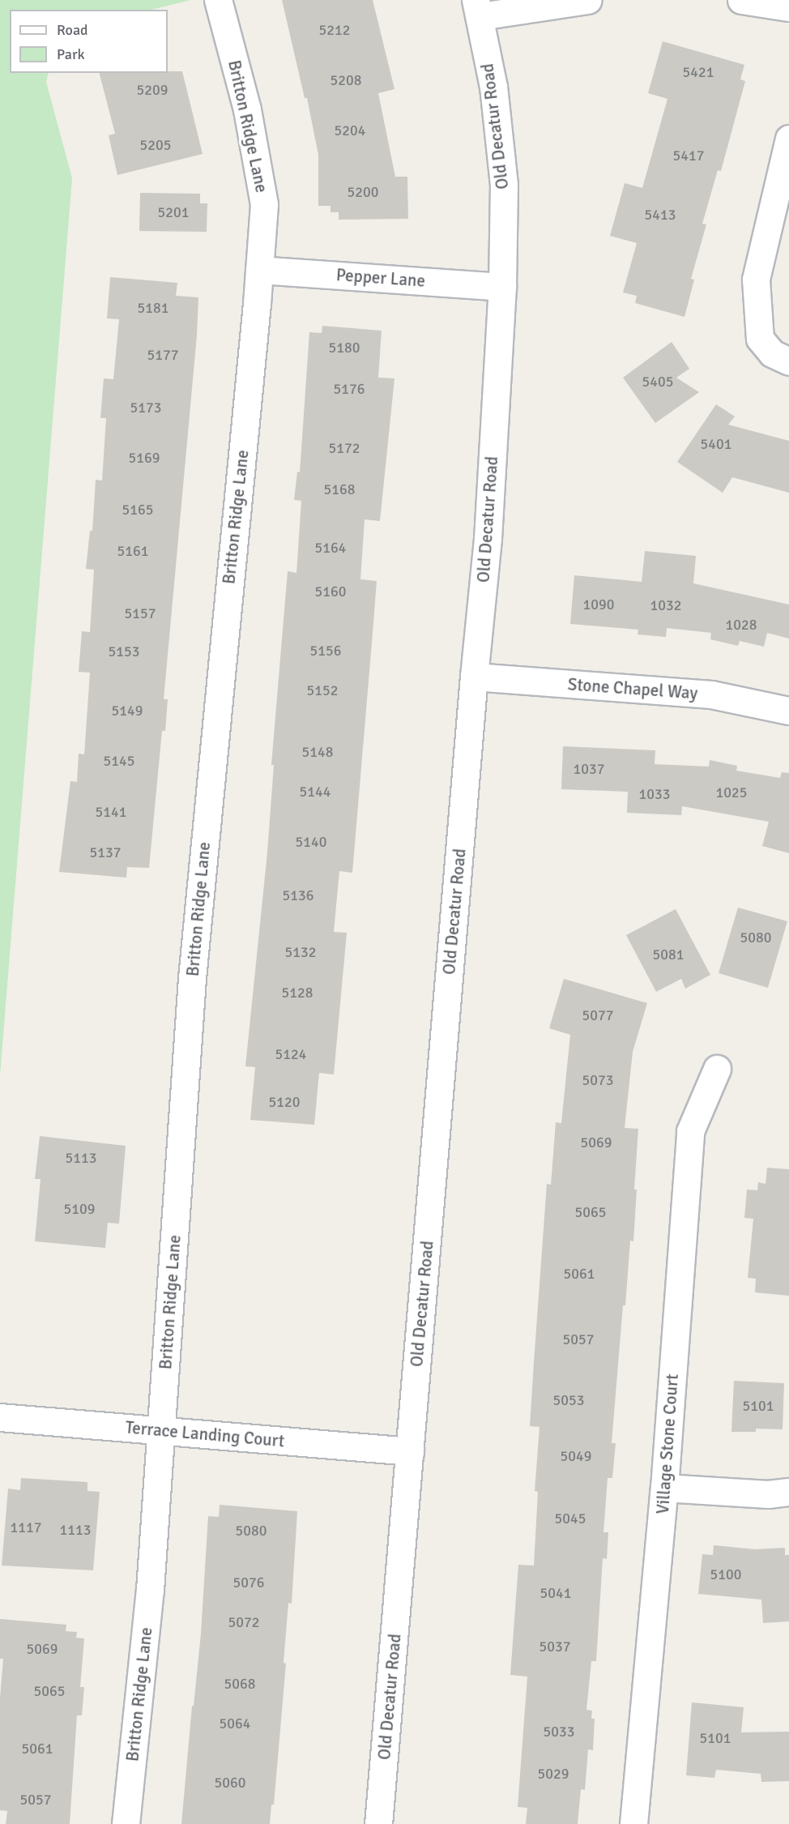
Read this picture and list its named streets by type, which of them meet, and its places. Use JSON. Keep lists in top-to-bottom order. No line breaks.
{"streets":{"street":["Britton Ridge Lane","Old Decatur Road","Pepper Lane","Stone Chapel Way","Terrace Landing Court","Village Stone Court"]},"crossings":[["Britton Ridge Lane","Pepper Lane"],["Britton Ridge Lane","Terrace Landing Court"],["Old Decatur Road","Pepper Lane"],["Old Decatur Road","Stone Chapel Way"],["Old Decatur Road","Terrace Landing Court"]],"house_numbers":["5212","5421","5208","5209","5204","5205","5417","5200","5201","5413","5181","5180","5177","5405","5176","5173","5401","5172","5169","5168","5165","5164","5161","5160","1090","1032","5157","1028","5156","5153","5152","5149","5148","5145","1037","5144","1025","1033","5141","5140","5137","5136","5080","5132","5081","5128","5077","5124","5073","5120","5069","5113","5109","5065","5061","5057","5053","5101","5049","5045","1117","1113","5080","5100","5076","5041","5072","5037","5069","5068","5065","5064","5033","5101","5061","5029","5060","5057"],"legend":["Road","Park"]}
